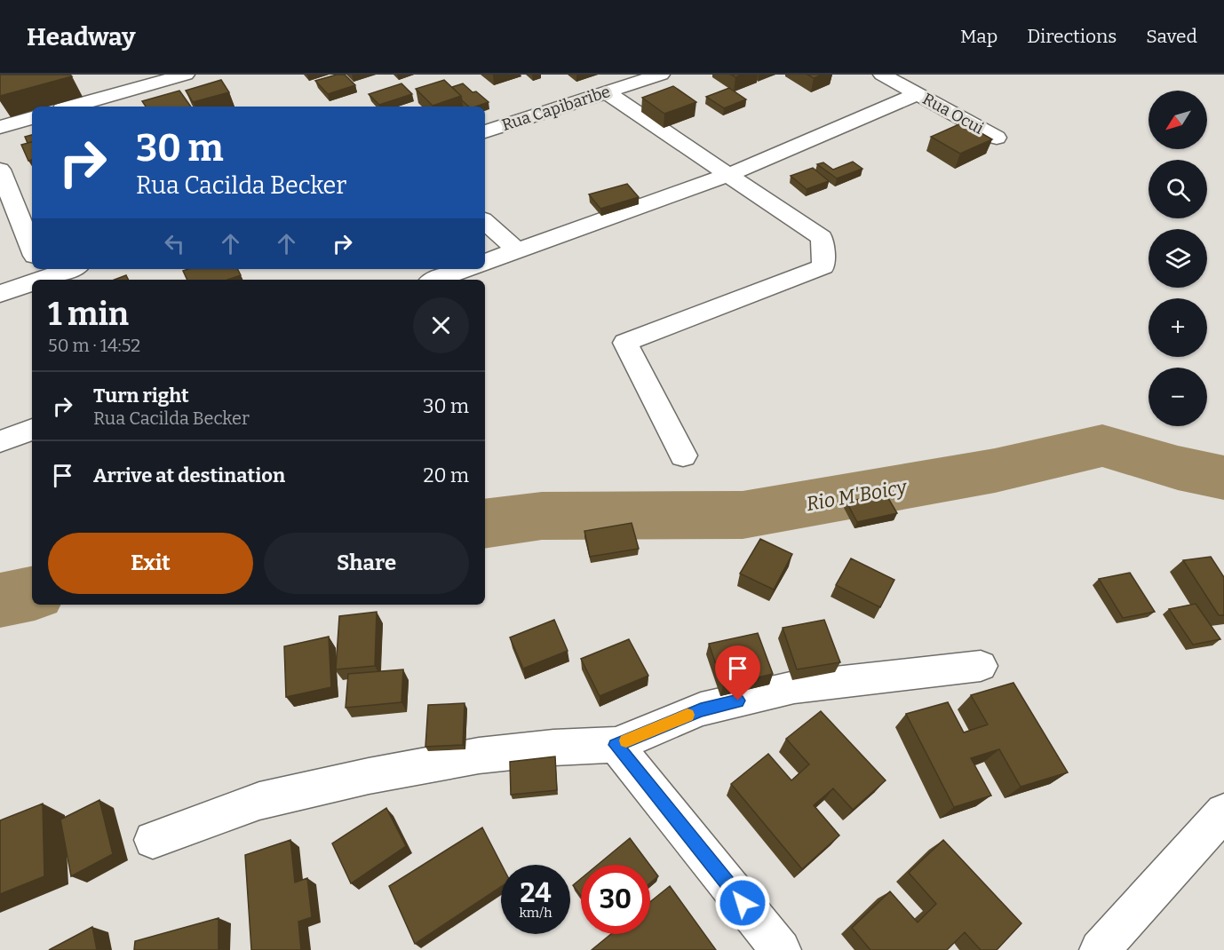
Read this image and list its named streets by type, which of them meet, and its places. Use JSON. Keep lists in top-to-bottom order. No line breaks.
{"streets":{"street":["Rua Capibaribe","Rua Ocui"]},"water":["Rio M'Boicy"],"north":"bottom left","page":{"header":"Headway","nav":["Map","Directions","Saved"],"map_buttons":["+","−"],"turn":["30 m","Rua Cacilda Becker"],"heading":["1 min","50 m · 14:52"],"list":[{"name":"Turn right","note":"Rua Cacilda Becker","value":"30 m"},{"name":"Arrive at destination","value":"20 m"}],"buttons":["Exit","Share"],"speed":"24 km/h","limit":"30"}}
